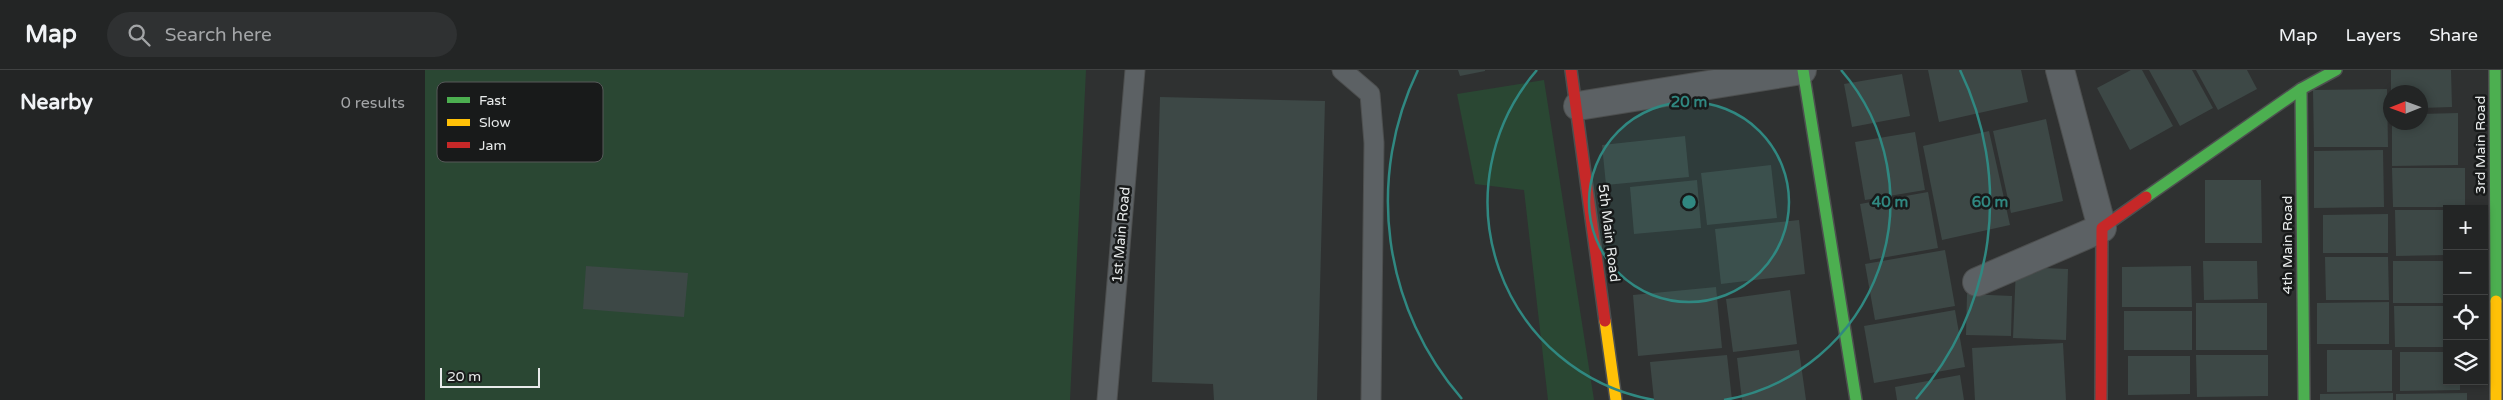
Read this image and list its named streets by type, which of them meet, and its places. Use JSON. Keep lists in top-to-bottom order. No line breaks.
{"streets":{"street":["3rd Main Road","5th Main Road","4th Main Road"],"lane":["1st Main Road"]},"legend":["Fast","Slow","Jam"],"scale_bar":"20 m","north":"left","page":{"header":"Map","search":"Search here","nav":["Map","Layers","Share"],"heading":["Nearby","0 results"],"map_buttons":["+","−"],"scale":"20 m"},"rings":["20 m","40 m","60 m"]}
